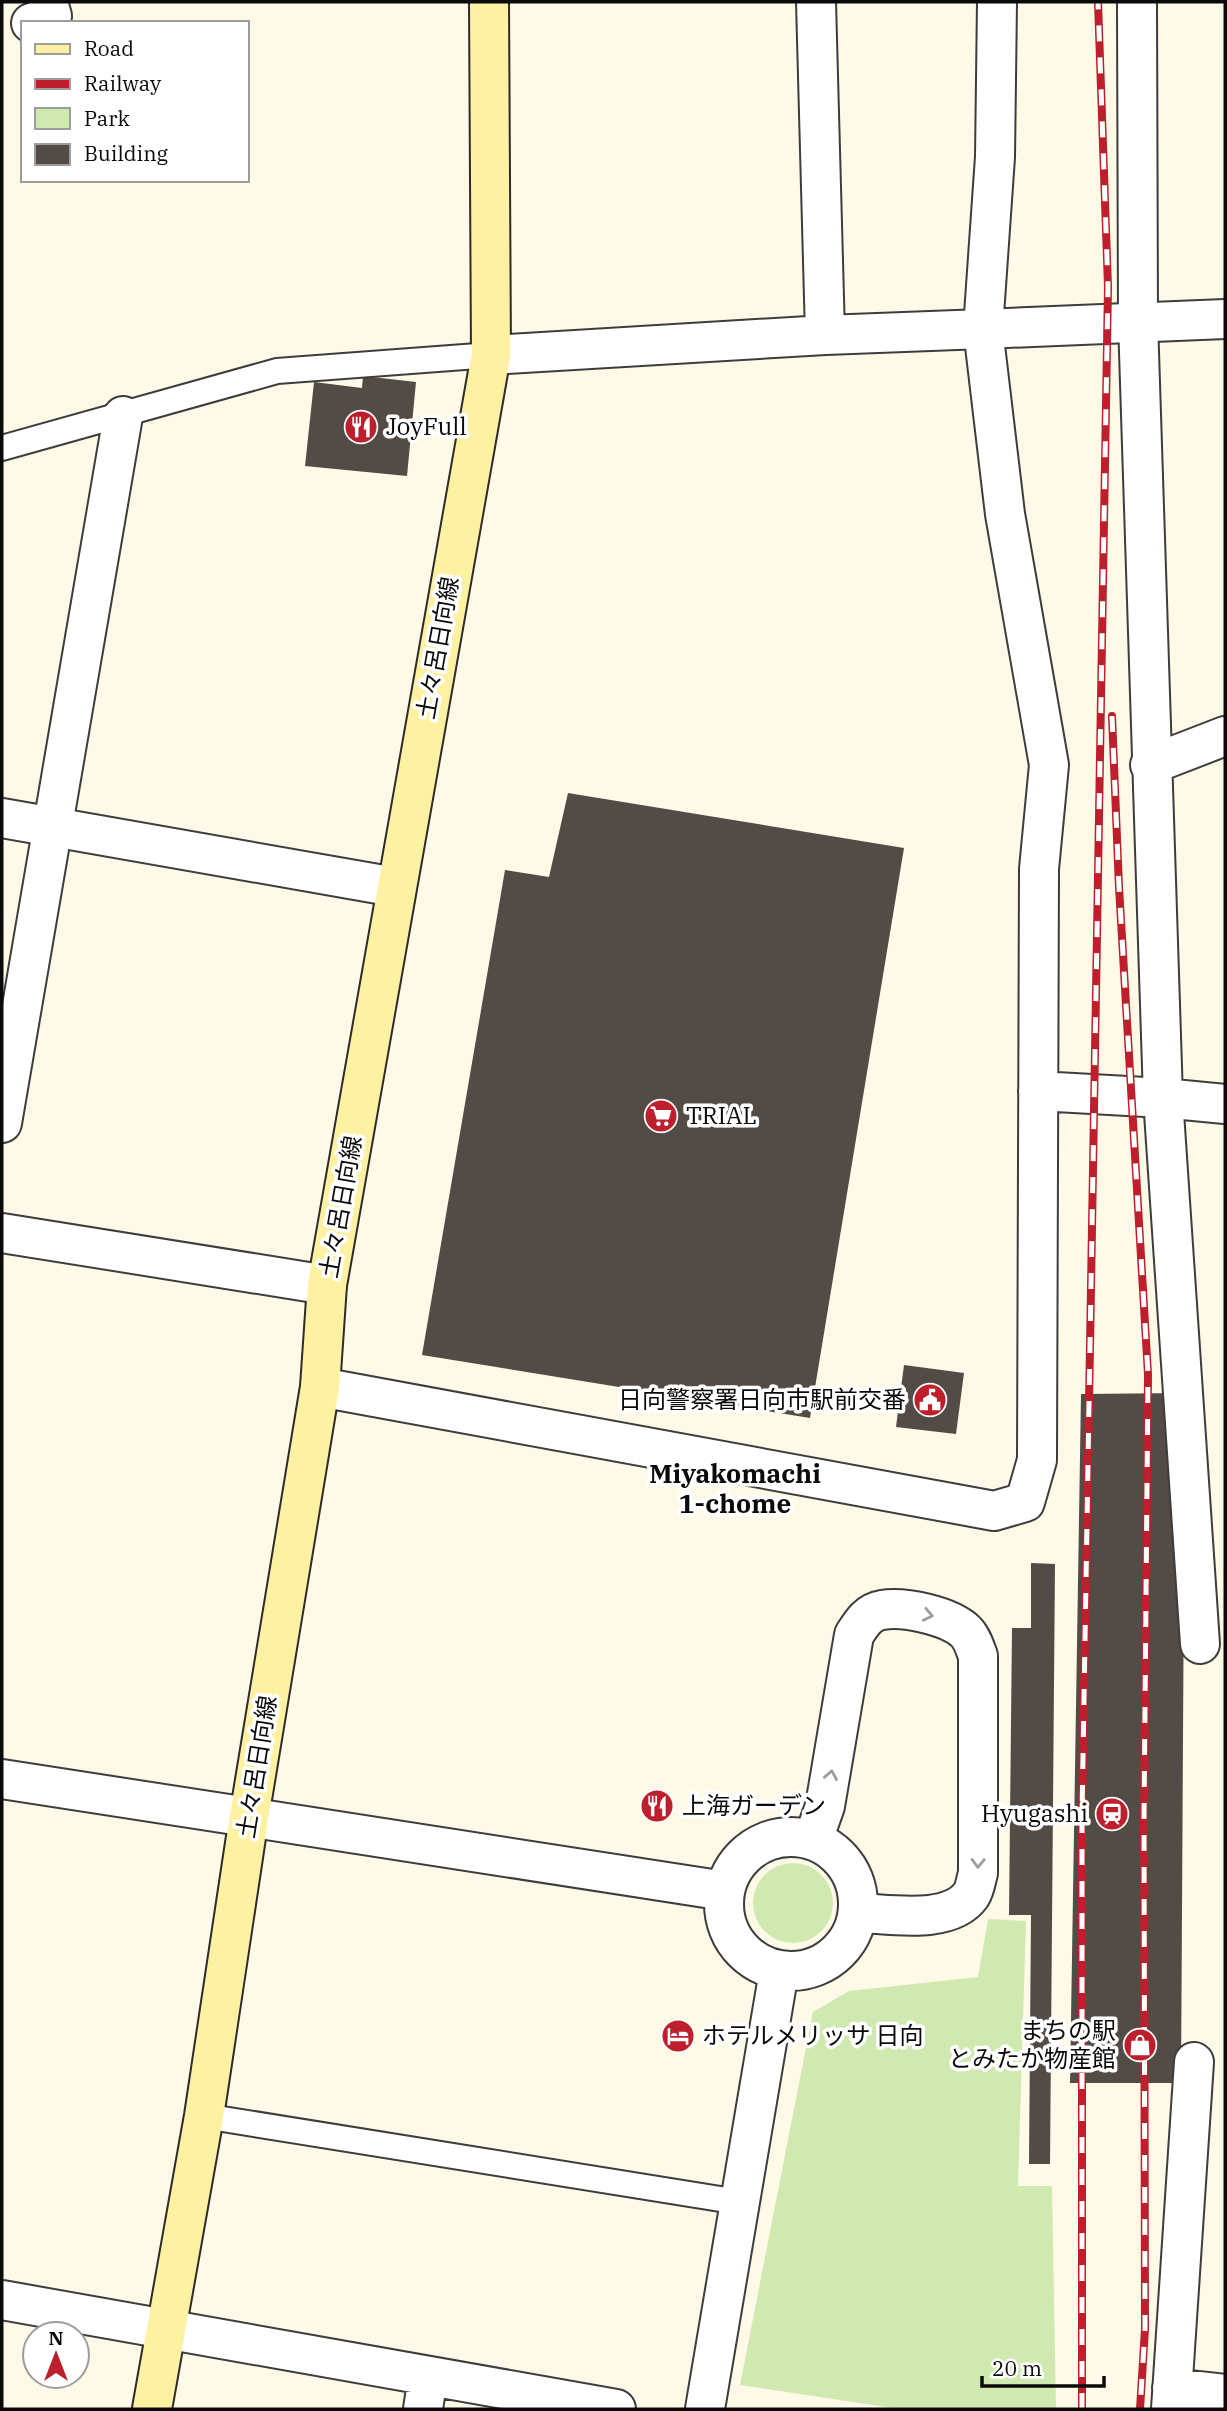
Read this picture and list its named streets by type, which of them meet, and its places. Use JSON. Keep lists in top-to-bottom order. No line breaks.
{"streets":{"main road":["土々呂日向線"]},"districts":["Miyakomachi 1-chome"],"places":{"restaurant":["JoyFull","上海ガーデン"],"supermarket":["TRIAL"],"public building":["日向警察署日向市駅前交番"],"station":["Hyugashi"],"hotel":["ホテルメリッサ 日向"],"shop":["まちの駅 とみたか物産館"]},"legend":["Road","Railway","Park","Building"],"scale_bar":"20 m","north":"top"}
